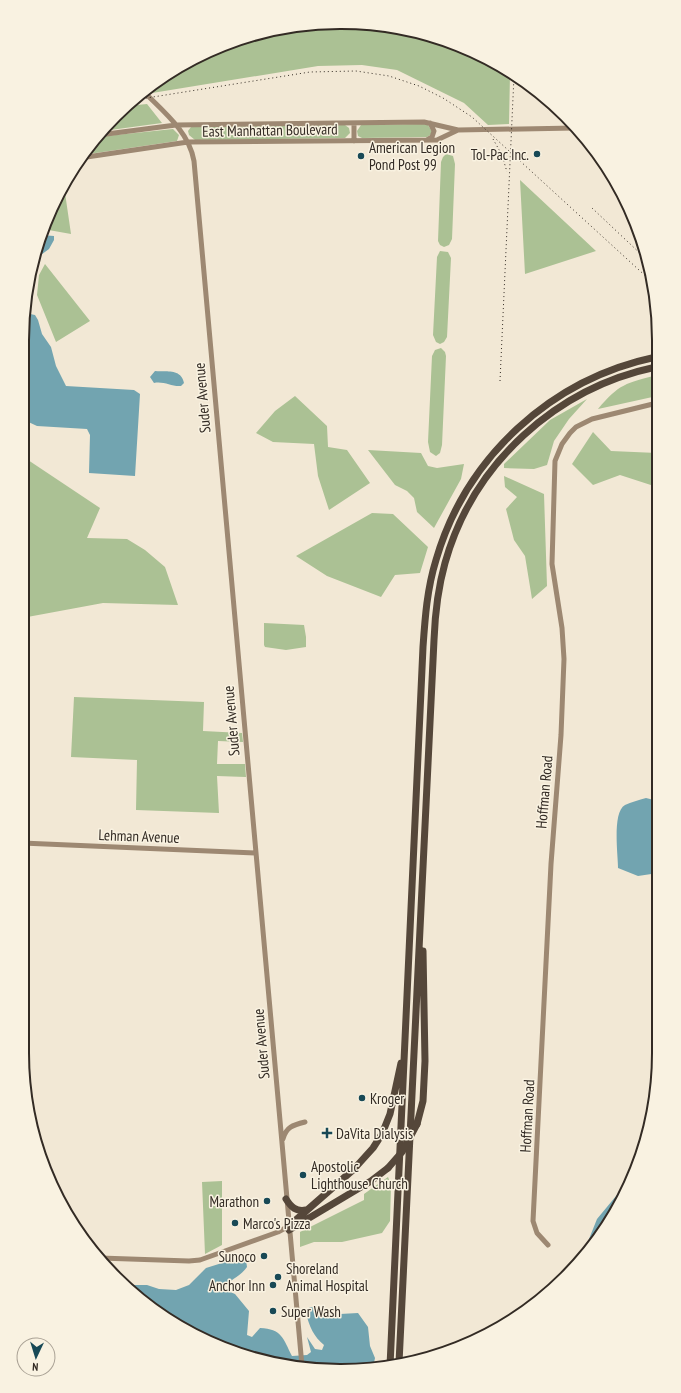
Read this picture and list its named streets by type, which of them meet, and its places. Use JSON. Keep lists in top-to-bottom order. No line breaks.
{"streets":{"street":["East Manhattan Boulevard","Suder Avenue","Hoffman Road","Lehman Avenue"]},"crossings":[["East Manhattan Boulevard","Suder Avenue"],["Suder Avenue","Lehman Avenue"]],"places":{"other":["Tol-Pac Inc.","American Legion Pond Post 99","Kroger","Apostolic Lighthouse Church","Marathon","Marco's Pizza","Sunoco","Shoreland Animal Hospital","Anchor Inn","Super Wash"],"health":["DaVita Dialysis"]},"north":"bottom"}
